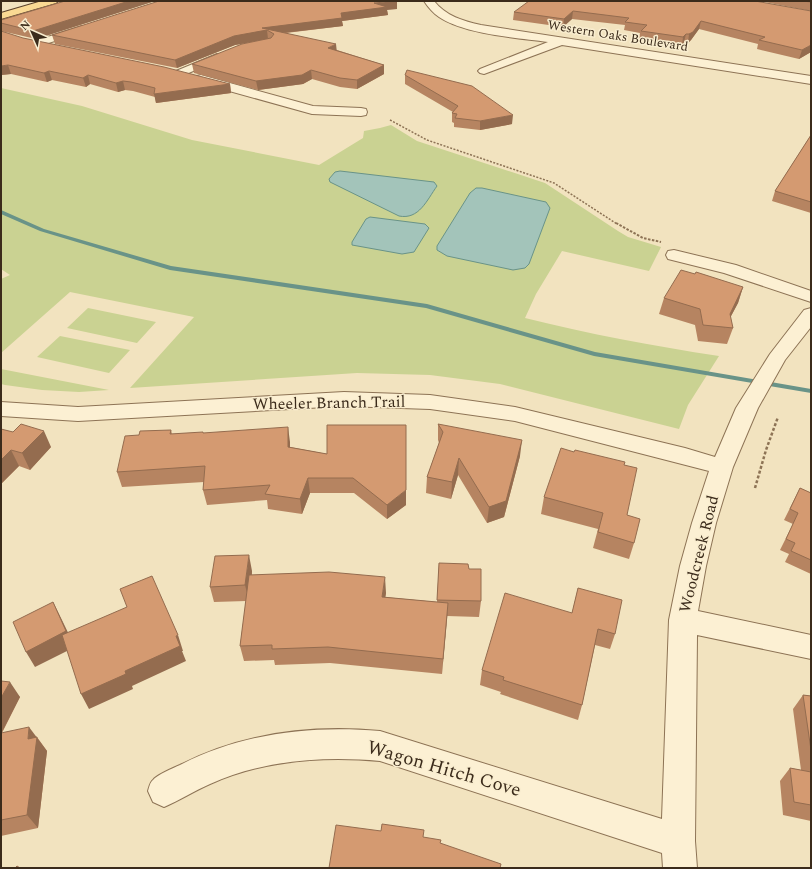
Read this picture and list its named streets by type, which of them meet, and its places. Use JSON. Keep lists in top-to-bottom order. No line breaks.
{"streets":{"street":["Western Oaks Boulevard","Wheeler Branch Trail","Woodcreek Road","Wagon Hitch Cove"]},"crossings":[["Wheeler Branch Trail","Woodcreek Road"],["Woodcreek Road","Wagon Hitch Cove"]],"north":"top left"}
